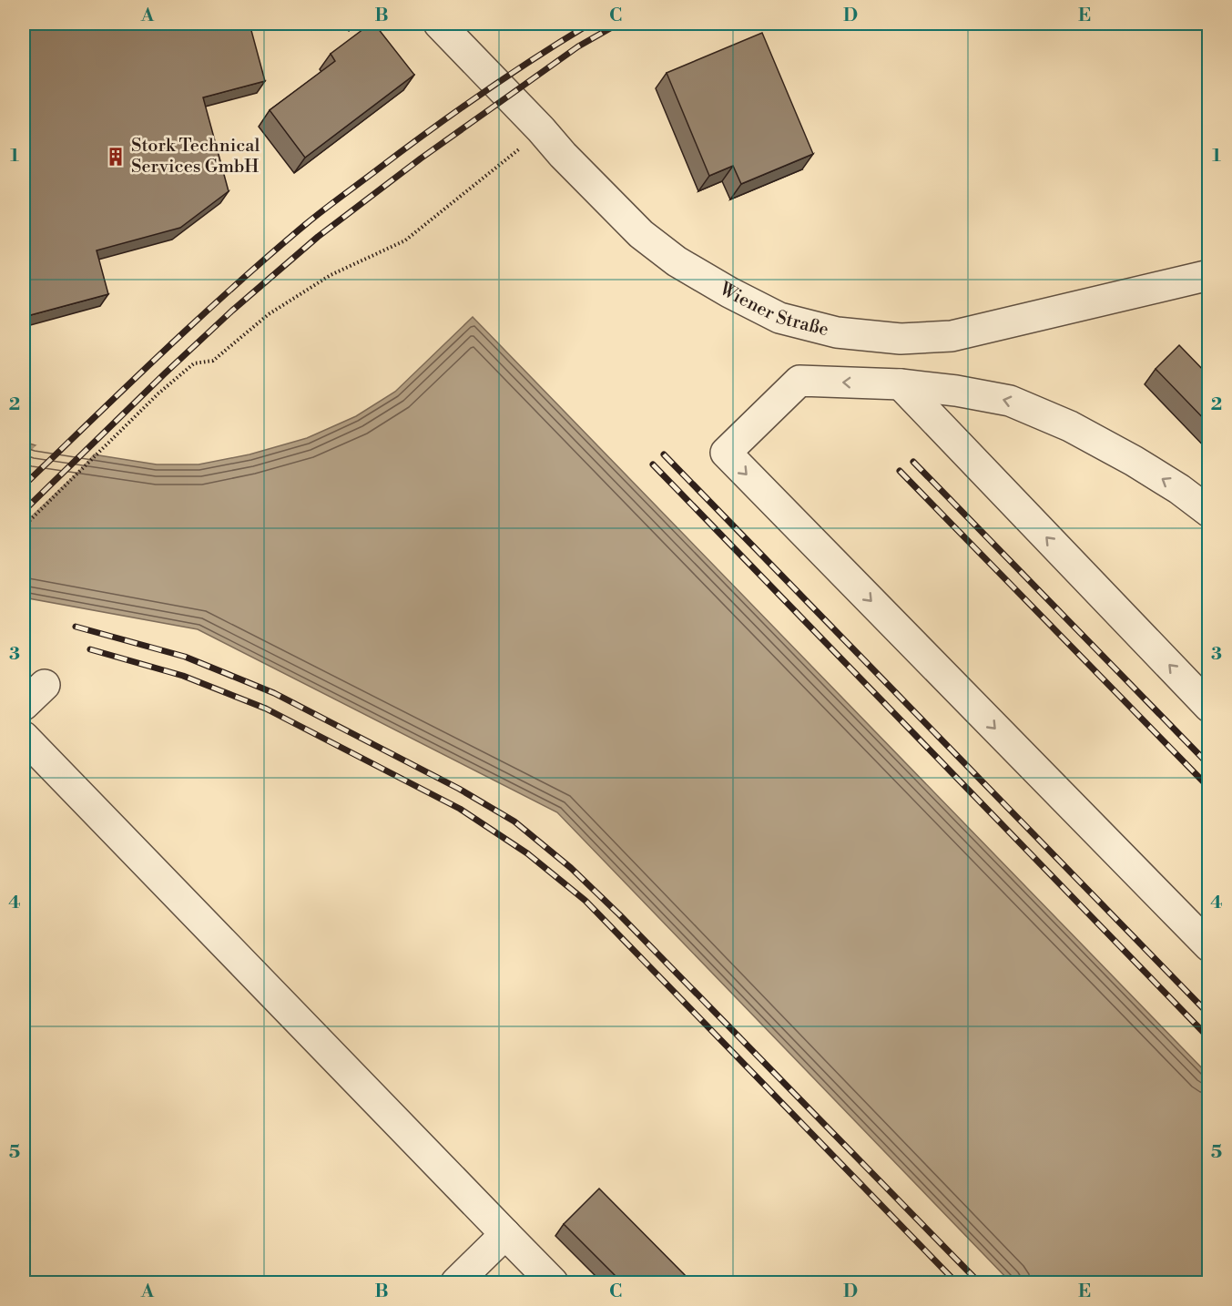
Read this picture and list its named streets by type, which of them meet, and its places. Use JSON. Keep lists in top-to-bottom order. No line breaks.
{"streets":{"street":["Wiener Straße"]},"places":{"building":["Stork Technical Services GmbH"]},"grid":{"columns":["A","B","C","D","E"],"rows":["1","2","3","4","5"]}}
